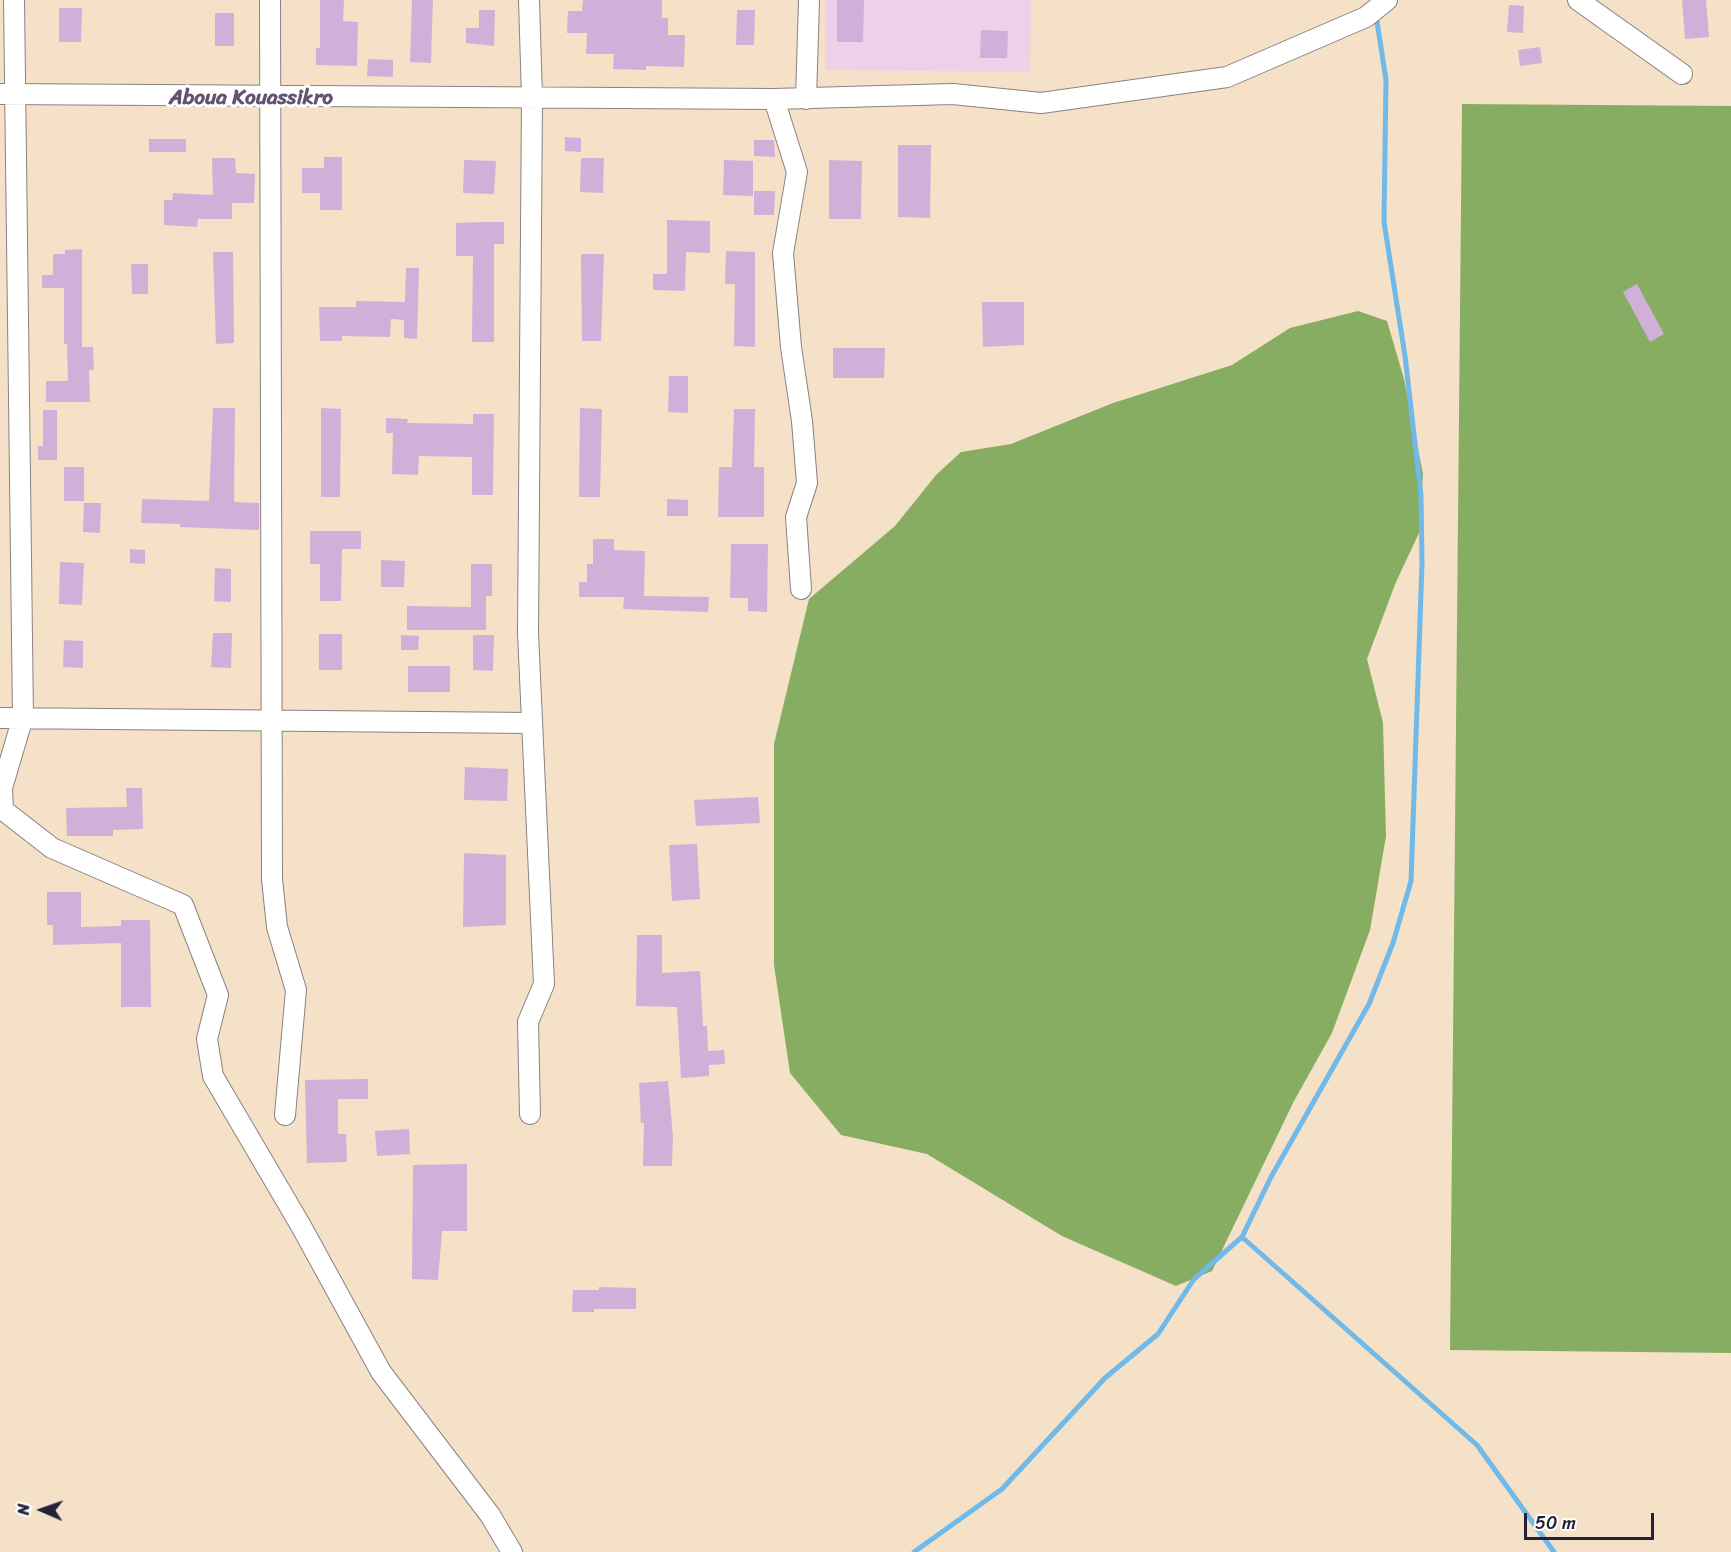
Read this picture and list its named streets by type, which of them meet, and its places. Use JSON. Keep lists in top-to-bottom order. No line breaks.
{"districts":["Aboua Kouassikro"],"scale_bar":"50 m","north":"left"}
